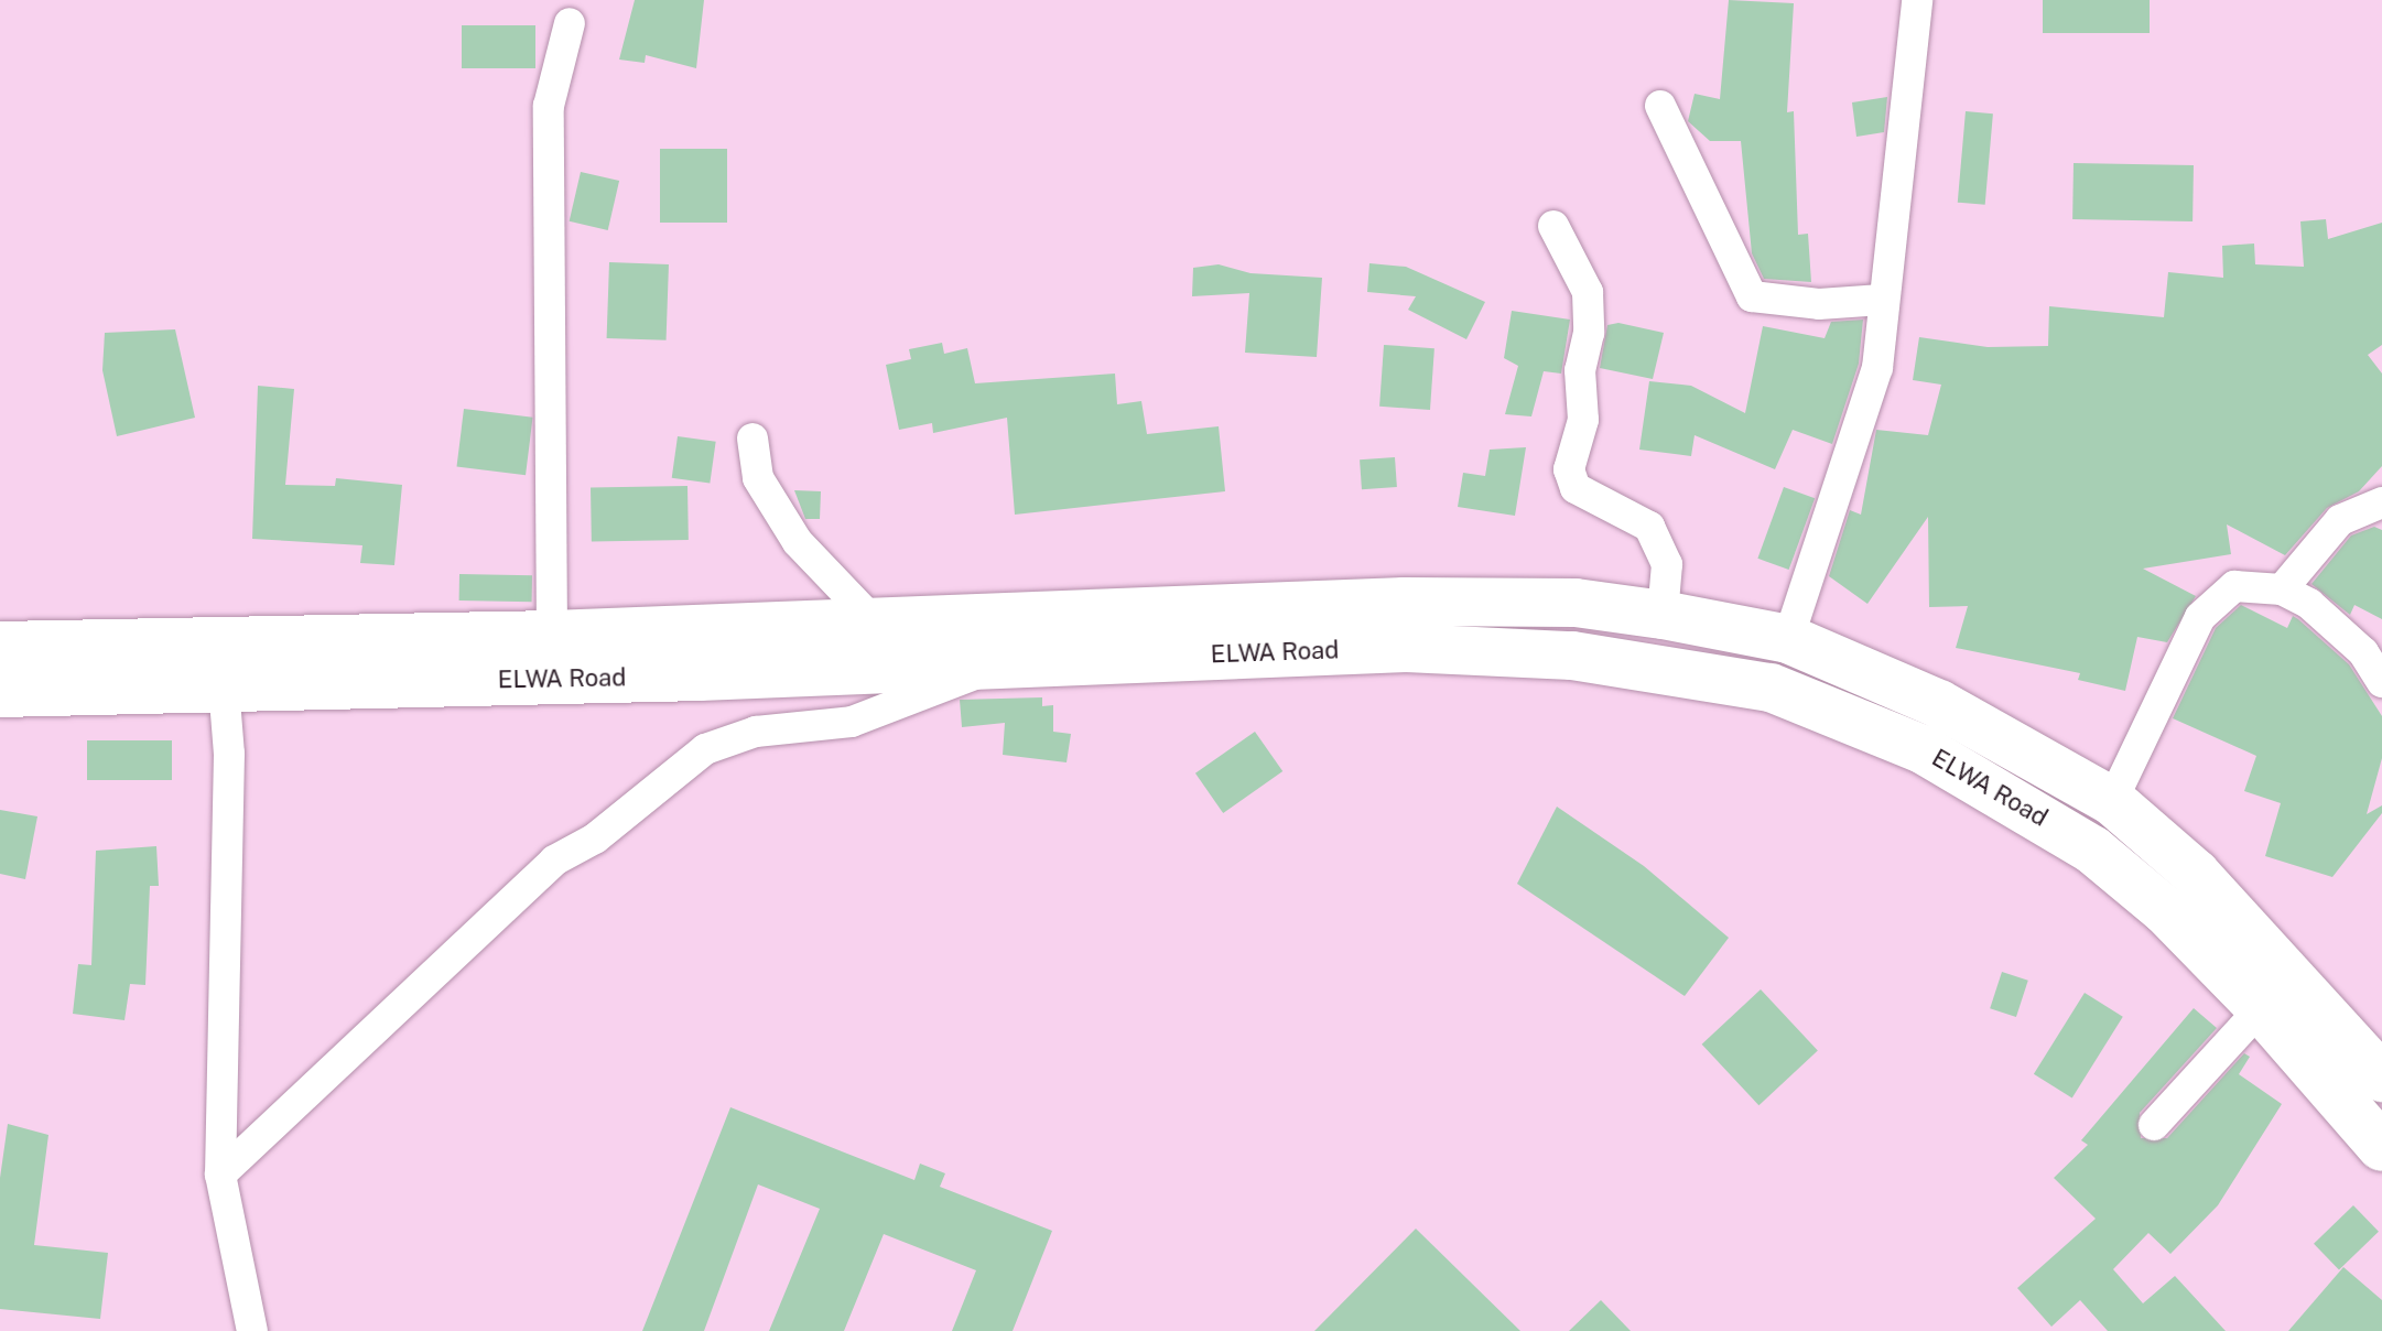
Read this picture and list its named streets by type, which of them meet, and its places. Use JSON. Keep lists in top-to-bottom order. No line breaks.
{"streets":{"main road":["ELWA Road"]}}
